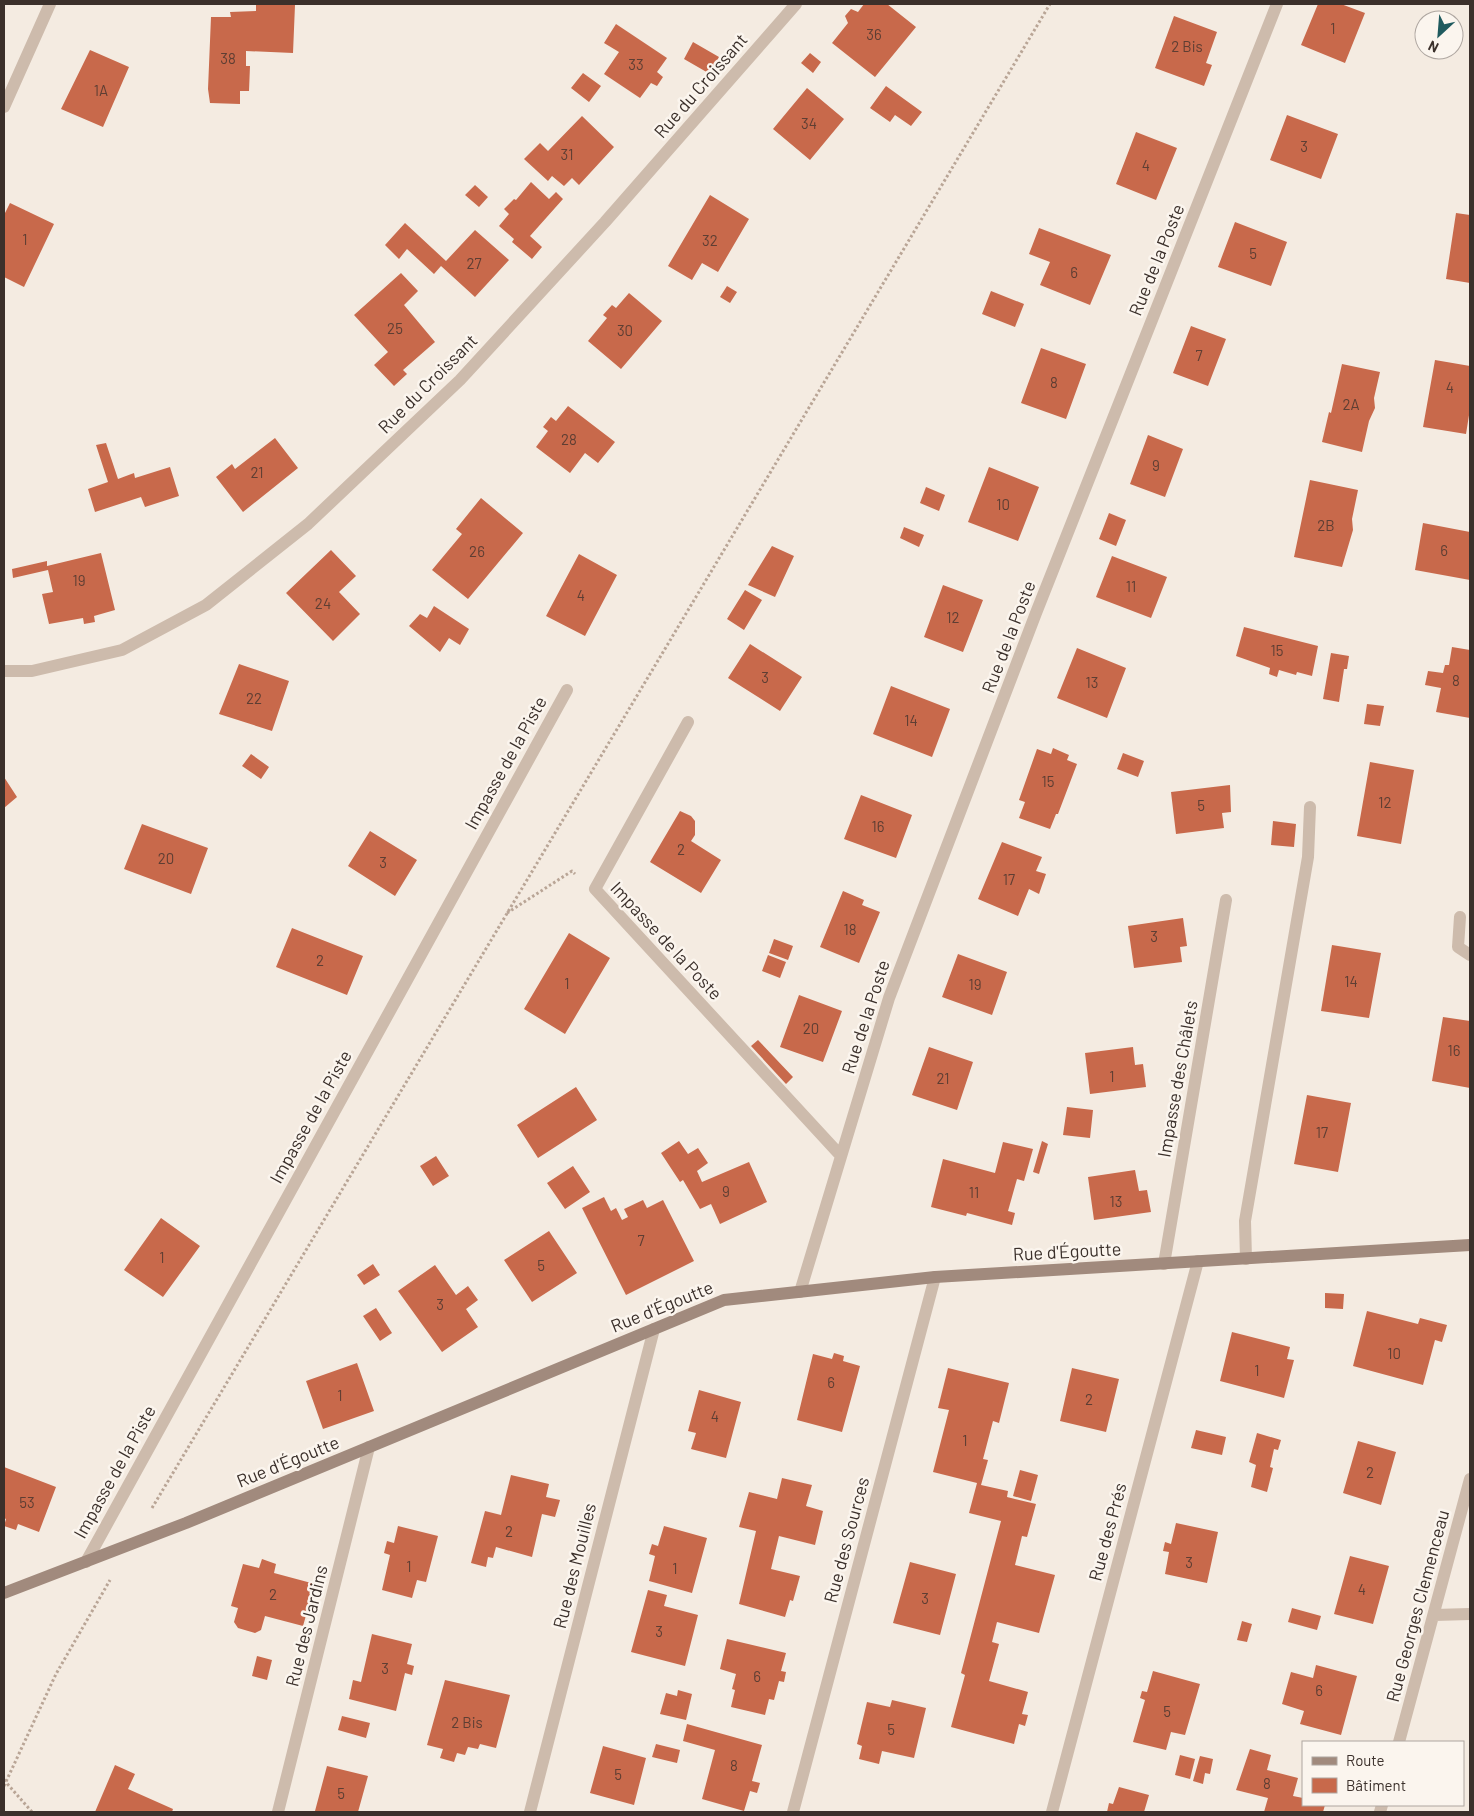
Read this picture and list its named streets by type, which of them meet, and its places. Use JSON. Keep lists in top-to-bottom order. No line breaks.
{"streets":{"main road":["Rue d'Égoutte"],"street":["Rue du Croissant","Rue de la Poste","Impasse de la Piste","Impasse de la Poste","Impasse des Châlets","Rue des Prés","Rue des Sources","Rue des Mouilles","Rue Georges Clemenceau","Rue des Jardins"]},"crossings":[["Rue de la Poste","Impasse de la Poste"],["Rue de la Poste","Rue d'Égoutte"],["Impasse de la Piste","Rue d'Égoutte"],["Impasse des Châlets","Rue d'Égoutte"],["Rue d'Égoutte","Rue des Prés"],["Rue d'Égoutte","Rue des Sources"],["Rue d'Égoutte","Rue des Mouilles"],["Rue d'Égoutte","Rue des Jardins"]],"house_numbers":["1","36","2 Bis","38","33","1A","34","3","31","4","1","32","5","27","6","25","30","7","8","4","2A","28","9","21","10","2B","6","26","19","11","4","24","12","15","3","8","13","22","14","15","12","5","16","2","20","3","17","18","3","2","14","1","19","20","16","1","21","17","9","11","13","7","1","5","3","10","1","6","1","2","4","1","2","53","2","3","1","1","4","2","3","3","3","6","6","5","2 Bis","5","8","5","8","5"],"legend":["Route","Bâtiment"],"north":"bottom left"}
